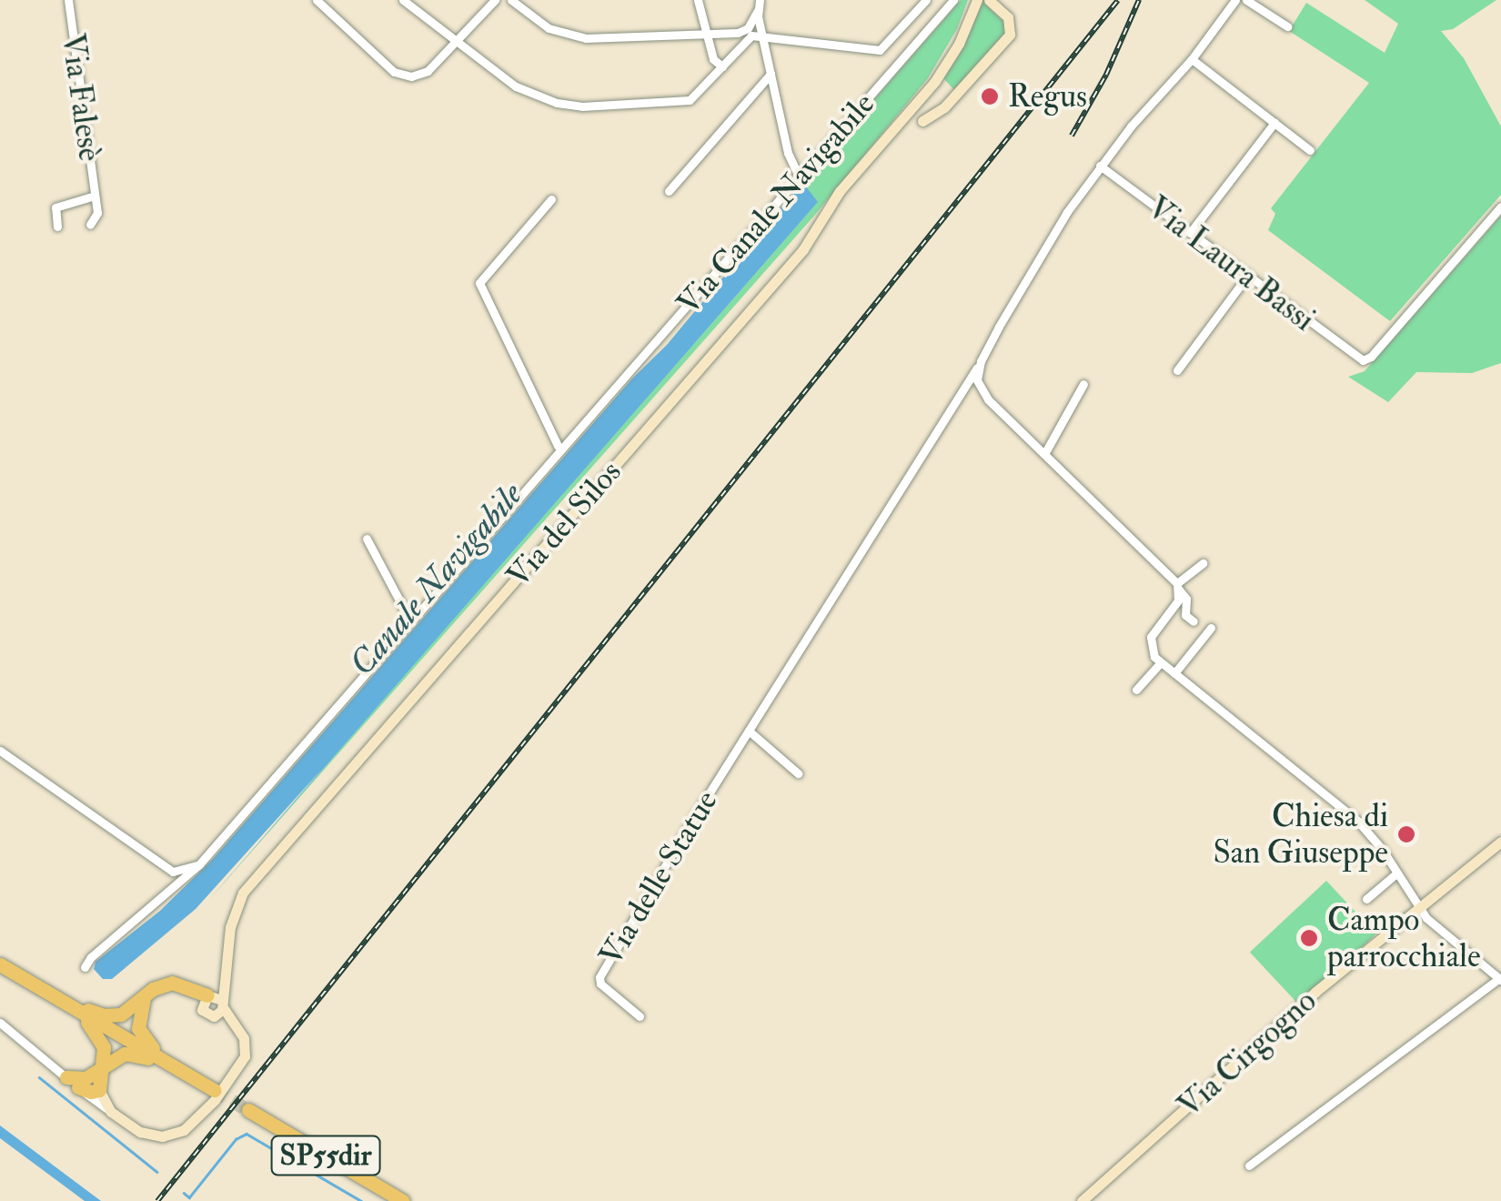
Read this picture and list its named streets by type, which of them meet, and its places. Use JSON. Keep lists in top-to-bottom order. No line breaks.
{"streets":{"highway":["SP55dir"],"street":["Via Falesè","Via Canale Navigabile","Via Laura Bassi","Via del Silos","Via delle Statue","Via Cirgogno"]},"crossings":[["Via Laura Bassi","Via delle Statue"]],"water":["Canale Navigabile"],"places":["Regus","Chiesa di San Giuseppe","Campo parrocchiale"]}
